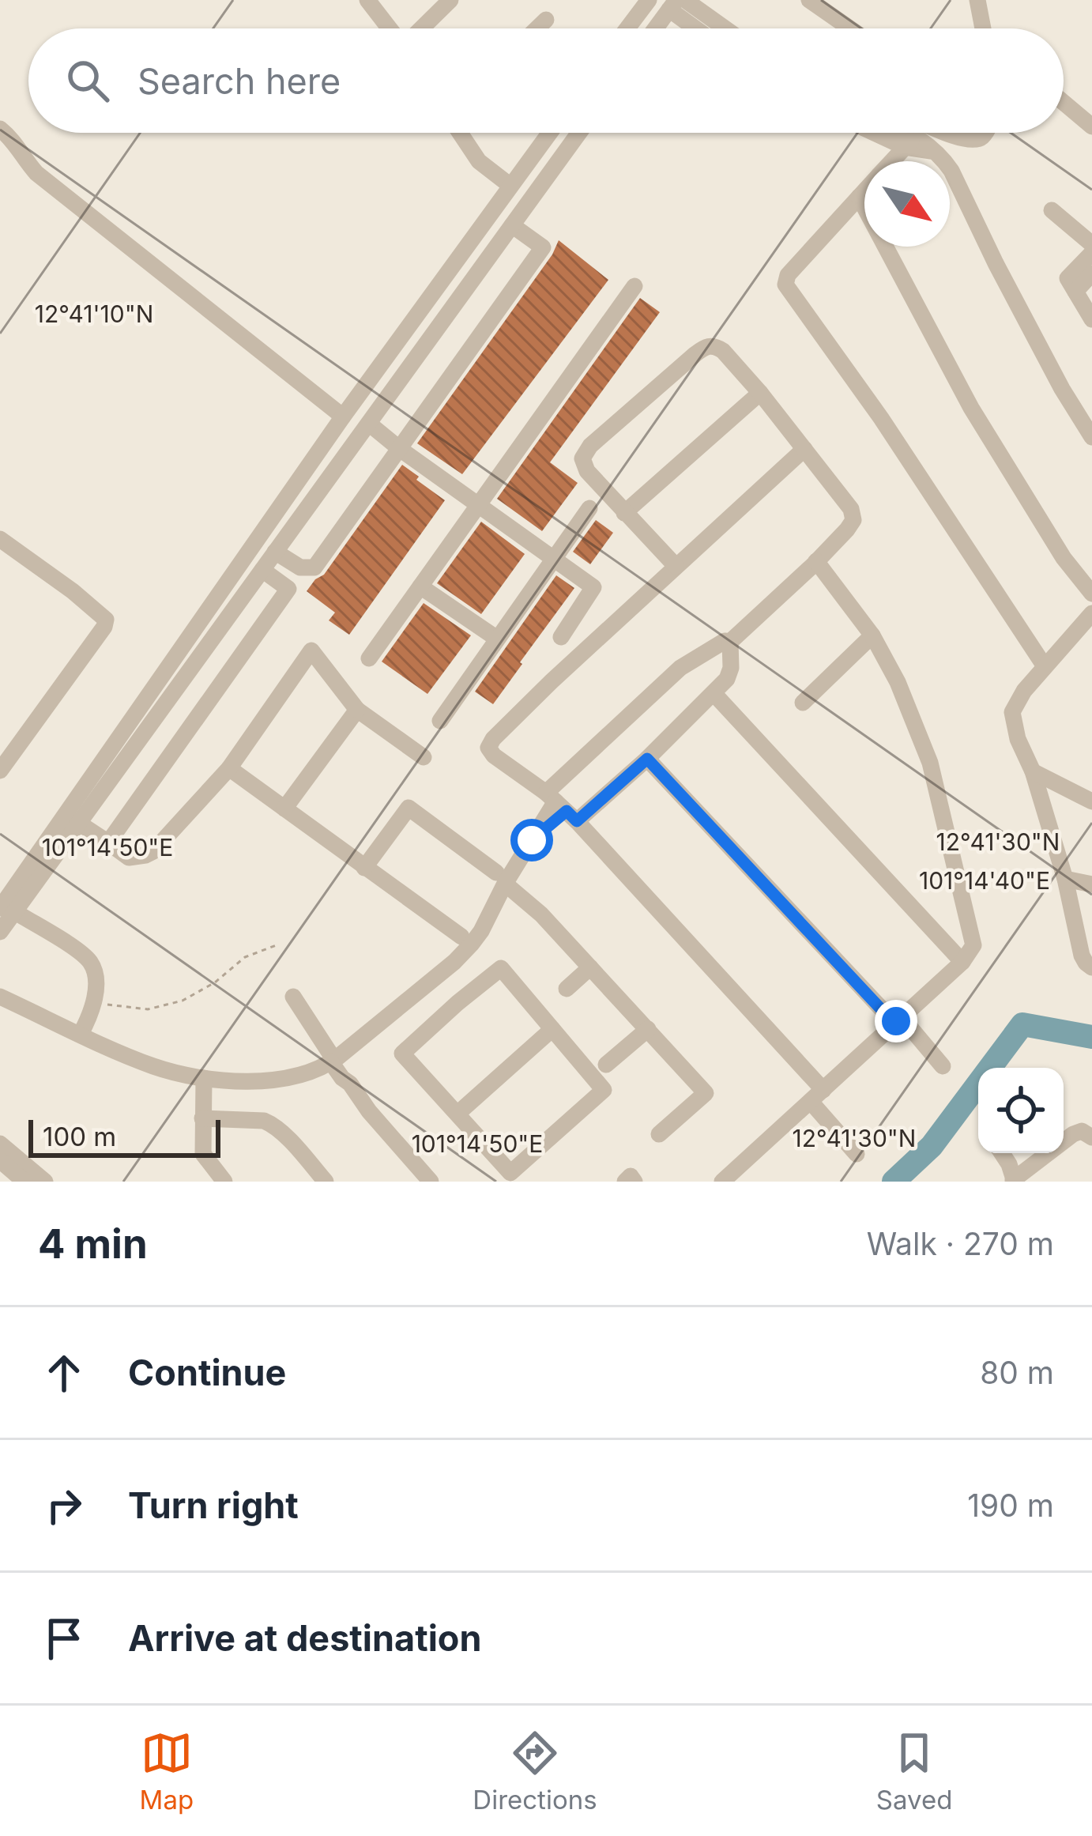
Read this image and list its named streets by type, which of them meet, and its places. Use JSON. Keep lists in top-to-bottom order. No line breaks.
{"scale_bar":"100 m","north":"bottom right","page":{"search":"Search here","scale":"100 m","heading":["4 min","Walk · 270 m"],"list":[["Continue","80 m"],["Turn right","190 m"],"Arrive at destination"],"nav":["Map","Directions","Saved"]},"coordinates":["12°41'10\"N","12°41'30\"N","101°14'50\"E","101°14'40\"E"]}
